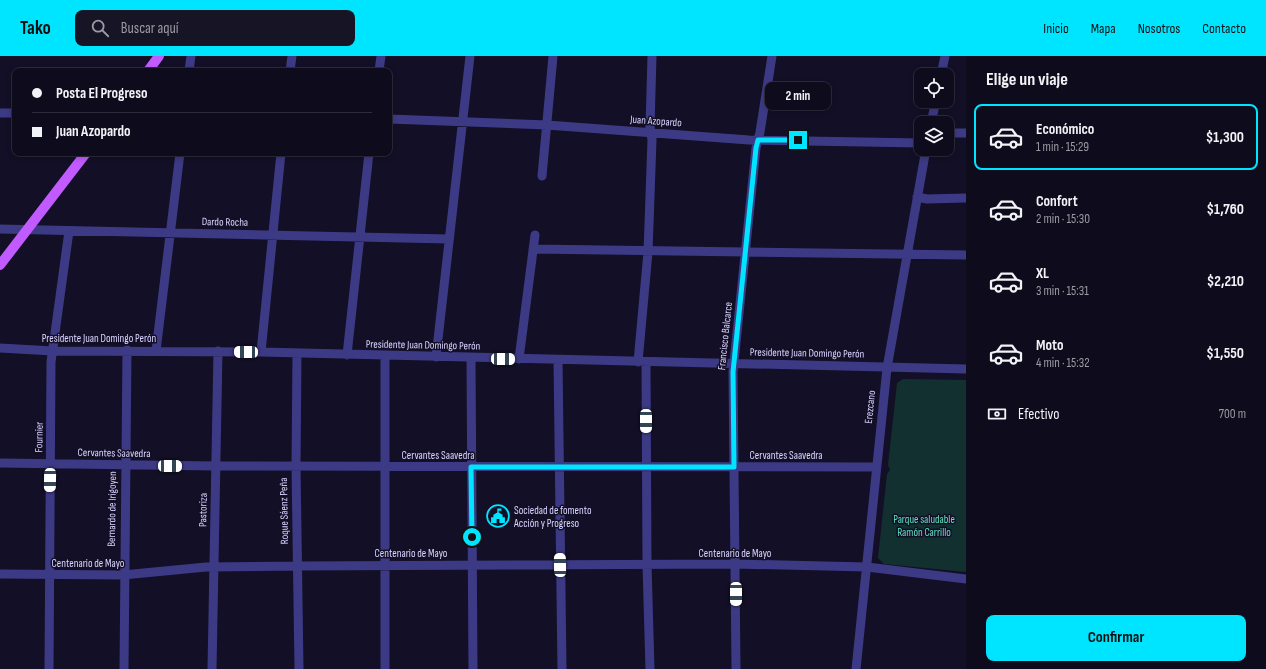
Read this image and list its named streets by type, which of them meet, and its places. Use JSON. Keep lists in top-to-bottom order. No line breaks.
{"streets":{"street":["Juan Azopardo","Dardo Rocha","Francisco Balcarce","Presidente Juan Domingo Perón","Erezcano","Fournier","Cervantes Saavedra","Bernardo de Irigoyen","Pastoriza","Roque Sáenz Peña","Centenario de Mayo"]},"crossings":[["Juan Azopardo","Francisco Balcarce"],["Dardo Rocha","Fournier"],["Francisco Balcarce","Presidente Juan Domingo Perón"],["Francisco Balcarce","Cervantes Saavedra"],["Francisco Balcarce","Centenario de Mayo"],["Presidente Juan Domingo Perón","Erezcano"],["Presidente Juan Domingo Perón","Fournier"],["Presidente Juan Domingo Perón","Bernardo de Irigoyen"],["Presidente Juan Domingo Perón","Pastoriza"],["Presidente Juan Domingo Perón","Roque Sáenz Peña"],["Erezcano","Cervantes Saavedra"],["Erezcano","Centenario de Mayo"],["Fournier","Cervantes Saavedra"],["Fournier","Centenario de Mayo"],["Cervantes Saavedra","Bernardo de Irigoyen"],["Cervantes Saavedra","Pastoriza"],["Cervantes Saavedra","Roque Sáenz Peña"],["Bernardo de Irigoyen","Centenario de Mayo"],["Pastoriza","Centenario de Mayo"],["Roque Sáenz Peña","Centenario de Mayo"]],"parks":["Parque saludable Ramón Carrillo"],"places":{"public building":["Sociedad de fomento Acción y Progreso"]},"page":{"header":"Tako","search":"Buscar aquí","nav":["Inicio","Mapa","Nosotros","Contacto"],"heading":"Elige un viaje","banner":["Posta El Progreso","Juan Azopardo"],"bubble":"2 min","list":[{"name":"Económico","note":"1 min · 15:29","value":"$1,300"},{"name":"Confort","note":"2 min · 15:30","value":"$1,760"},{"name":"XL","note":"3 min · 15:31","value":"$2,210"},{"name":"Moto","note":"4 min · 15:32","value":"$1,550"}],"pay":["Efectivo","700 m"],"buttons":"Confirmar"}}
